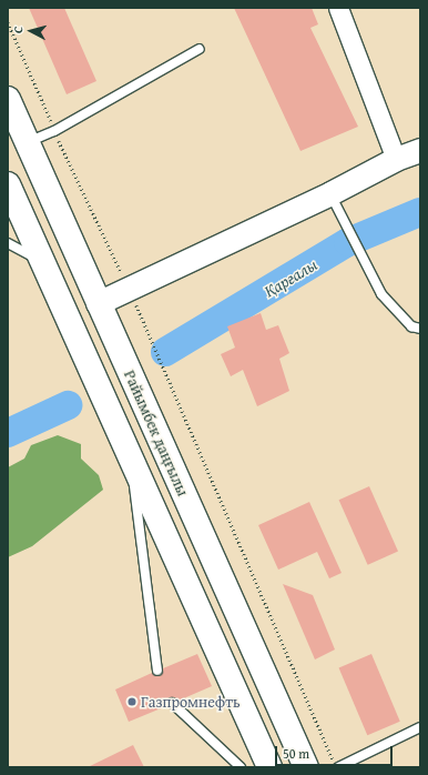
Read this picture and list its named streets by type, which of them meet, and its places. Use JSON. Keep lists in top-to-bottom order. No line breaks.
{"streets":{"highway":["Райымбек даңғылы"]},"water":["Қарғалы"],"places":["Газпромнефть"],"scale_bar":"50 m","north":"left"}
